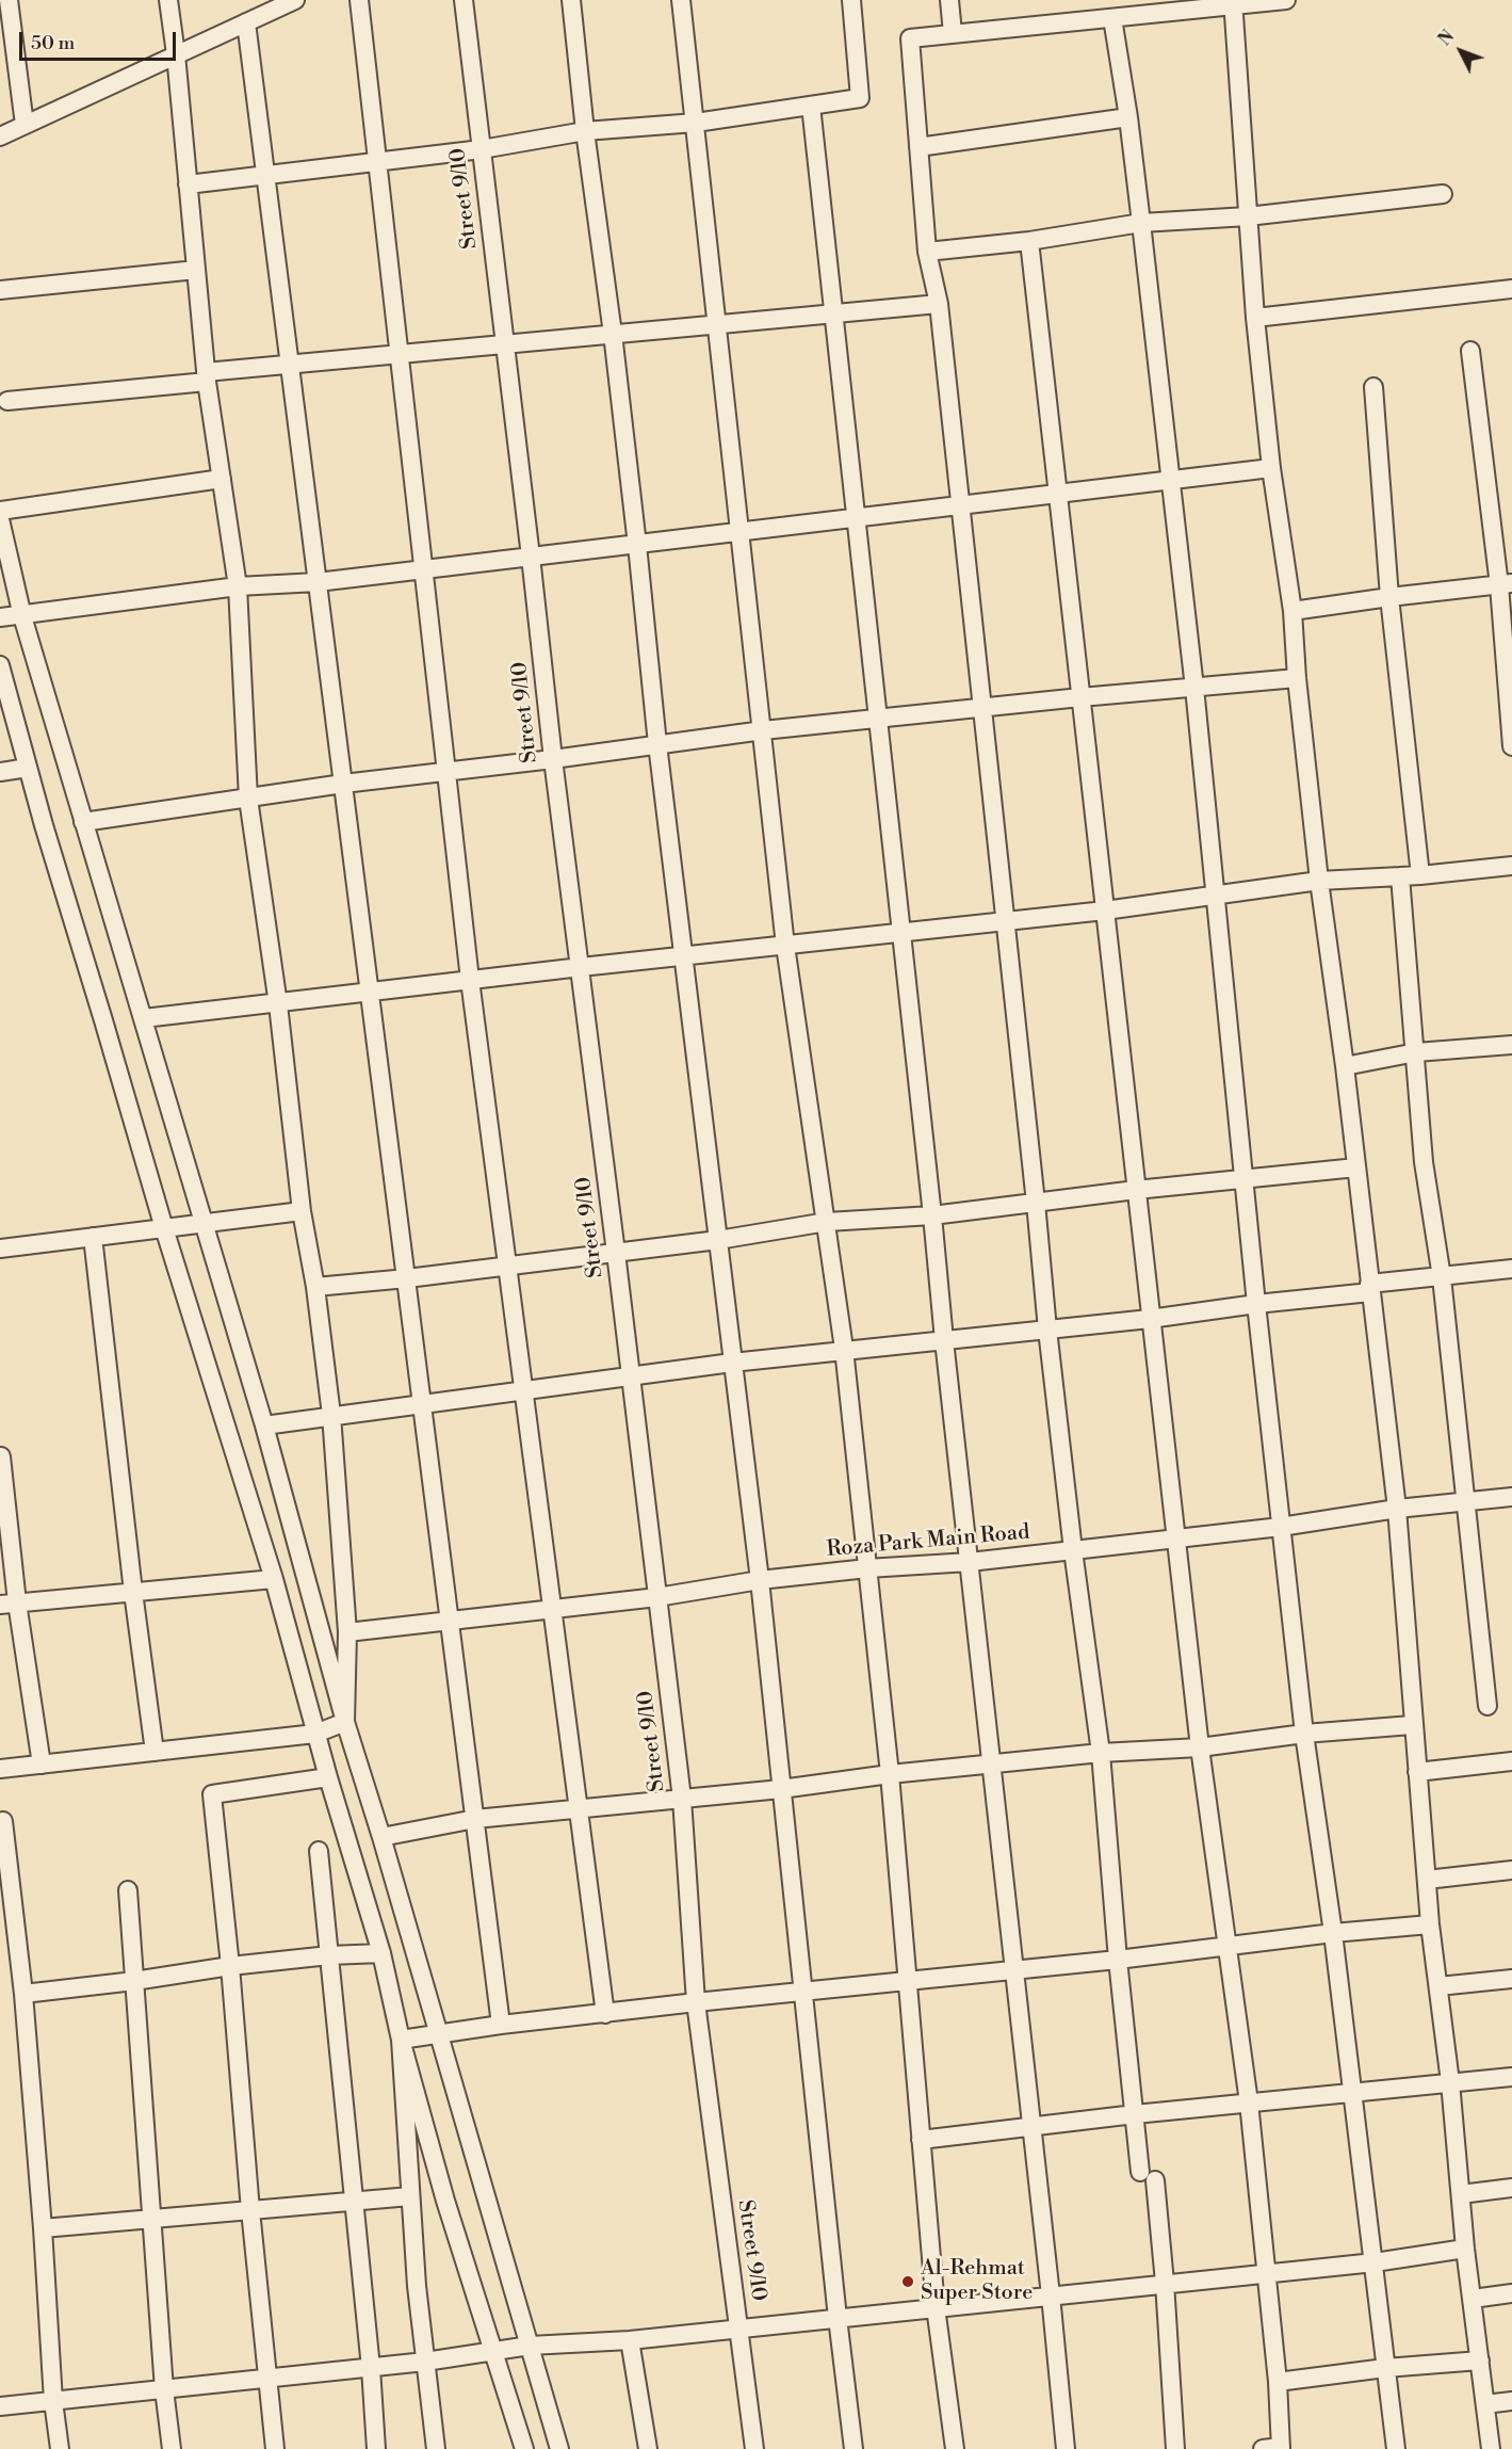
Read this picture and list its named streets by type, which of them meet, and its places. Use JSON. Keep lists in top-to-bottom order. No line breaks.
{"streets":{"street":["Street 9/10","Roza Park Main Road"]},"crossings":[["Street 9/10","Roza Park Main Road"]],"places":["Al-Rehmat Super Store"],"scale_bar":"50 m","north":"top left"}
